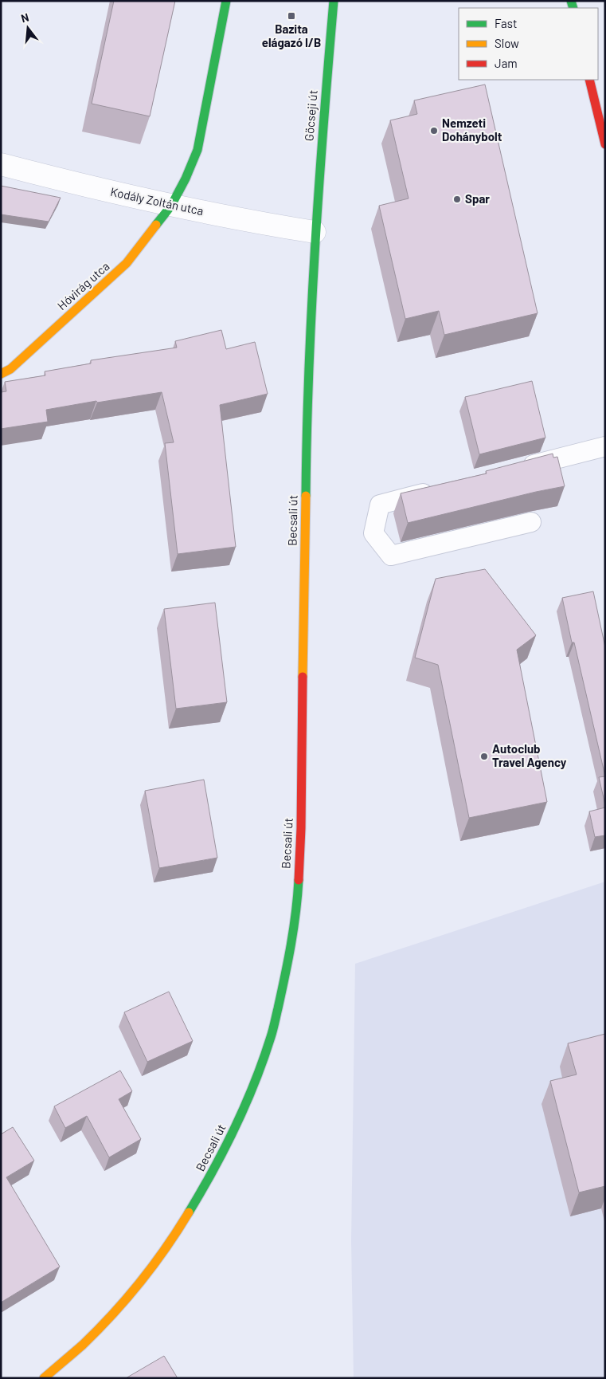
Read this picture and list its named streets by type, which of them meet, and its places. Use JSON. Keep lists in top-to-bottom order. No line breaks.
{"streets":{"main road":["Göcseji út","Hóvirág utca","Becsali út"],"street":["Kodály Zoltán utca"]},"crossings":[["Göcseji út","Kodály Zoltán utca"],["Göcseji út","Becsali út"],["Kodály Zoltán utca","Hóvirág utca"],["Kodály Zoltán utca","Becsali út"]],"places":{"transit":["Bazita elágazó I/B"],"other":["Nemzeti Dohánybolt","Spar","Autoclub Travel Agency"]},"legend":["Fast","Slow","Jam"],"north":"top"}
